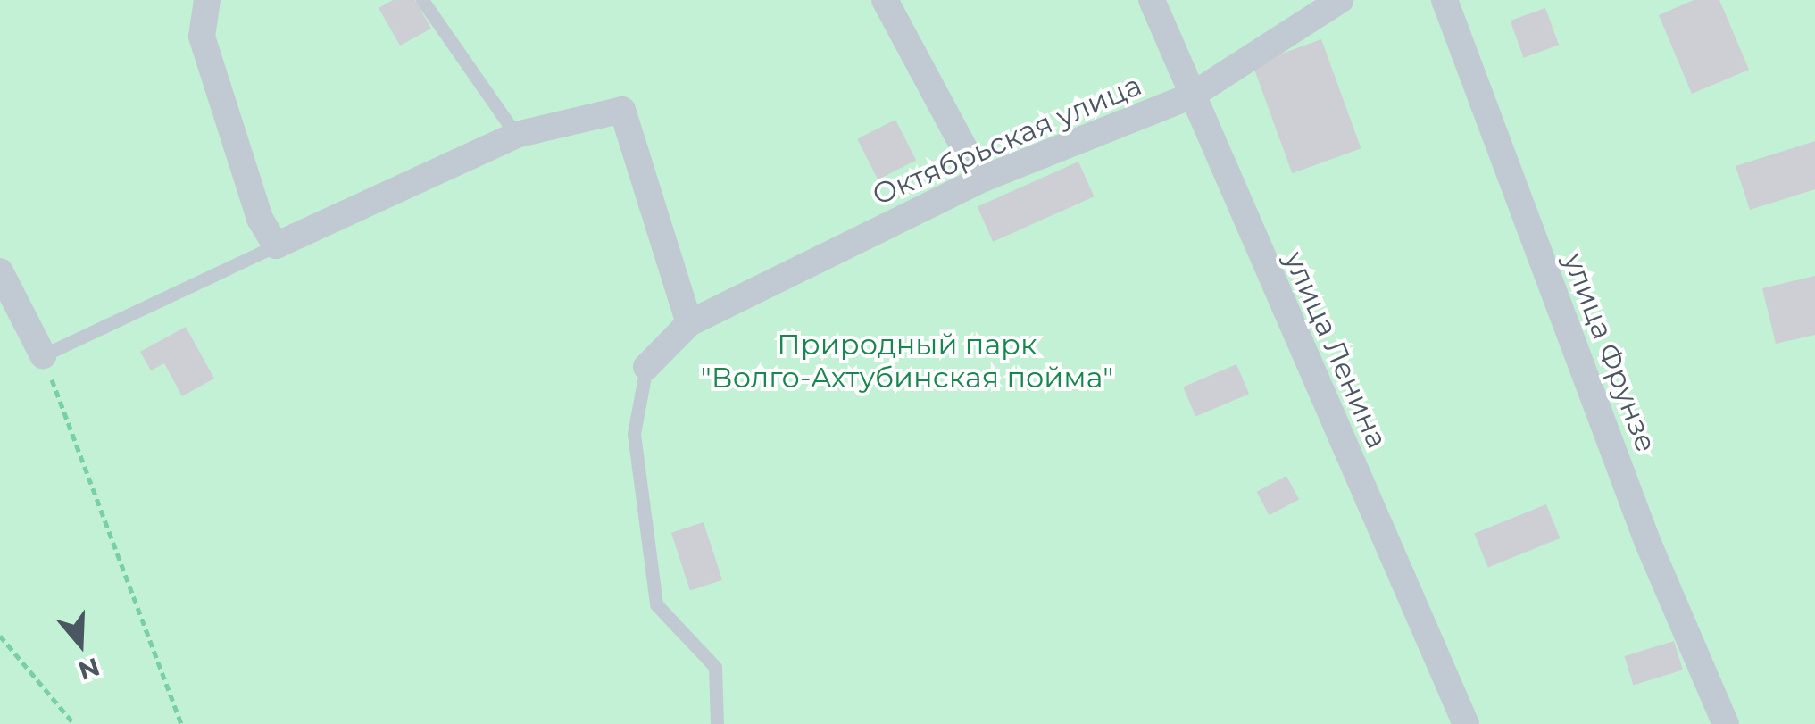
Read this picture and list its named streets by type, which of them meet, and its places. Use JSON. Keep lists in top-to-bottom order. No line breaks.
{"streets":{"street":["Октябрьская улица","улица Ленина","улица Фрунзе"]},"crossings":[["Октябрьская улица","улица Ленина"]],"parks":["Природный парк \"Волго-Ахтубинская пойма\""],"north":"bottom"}
